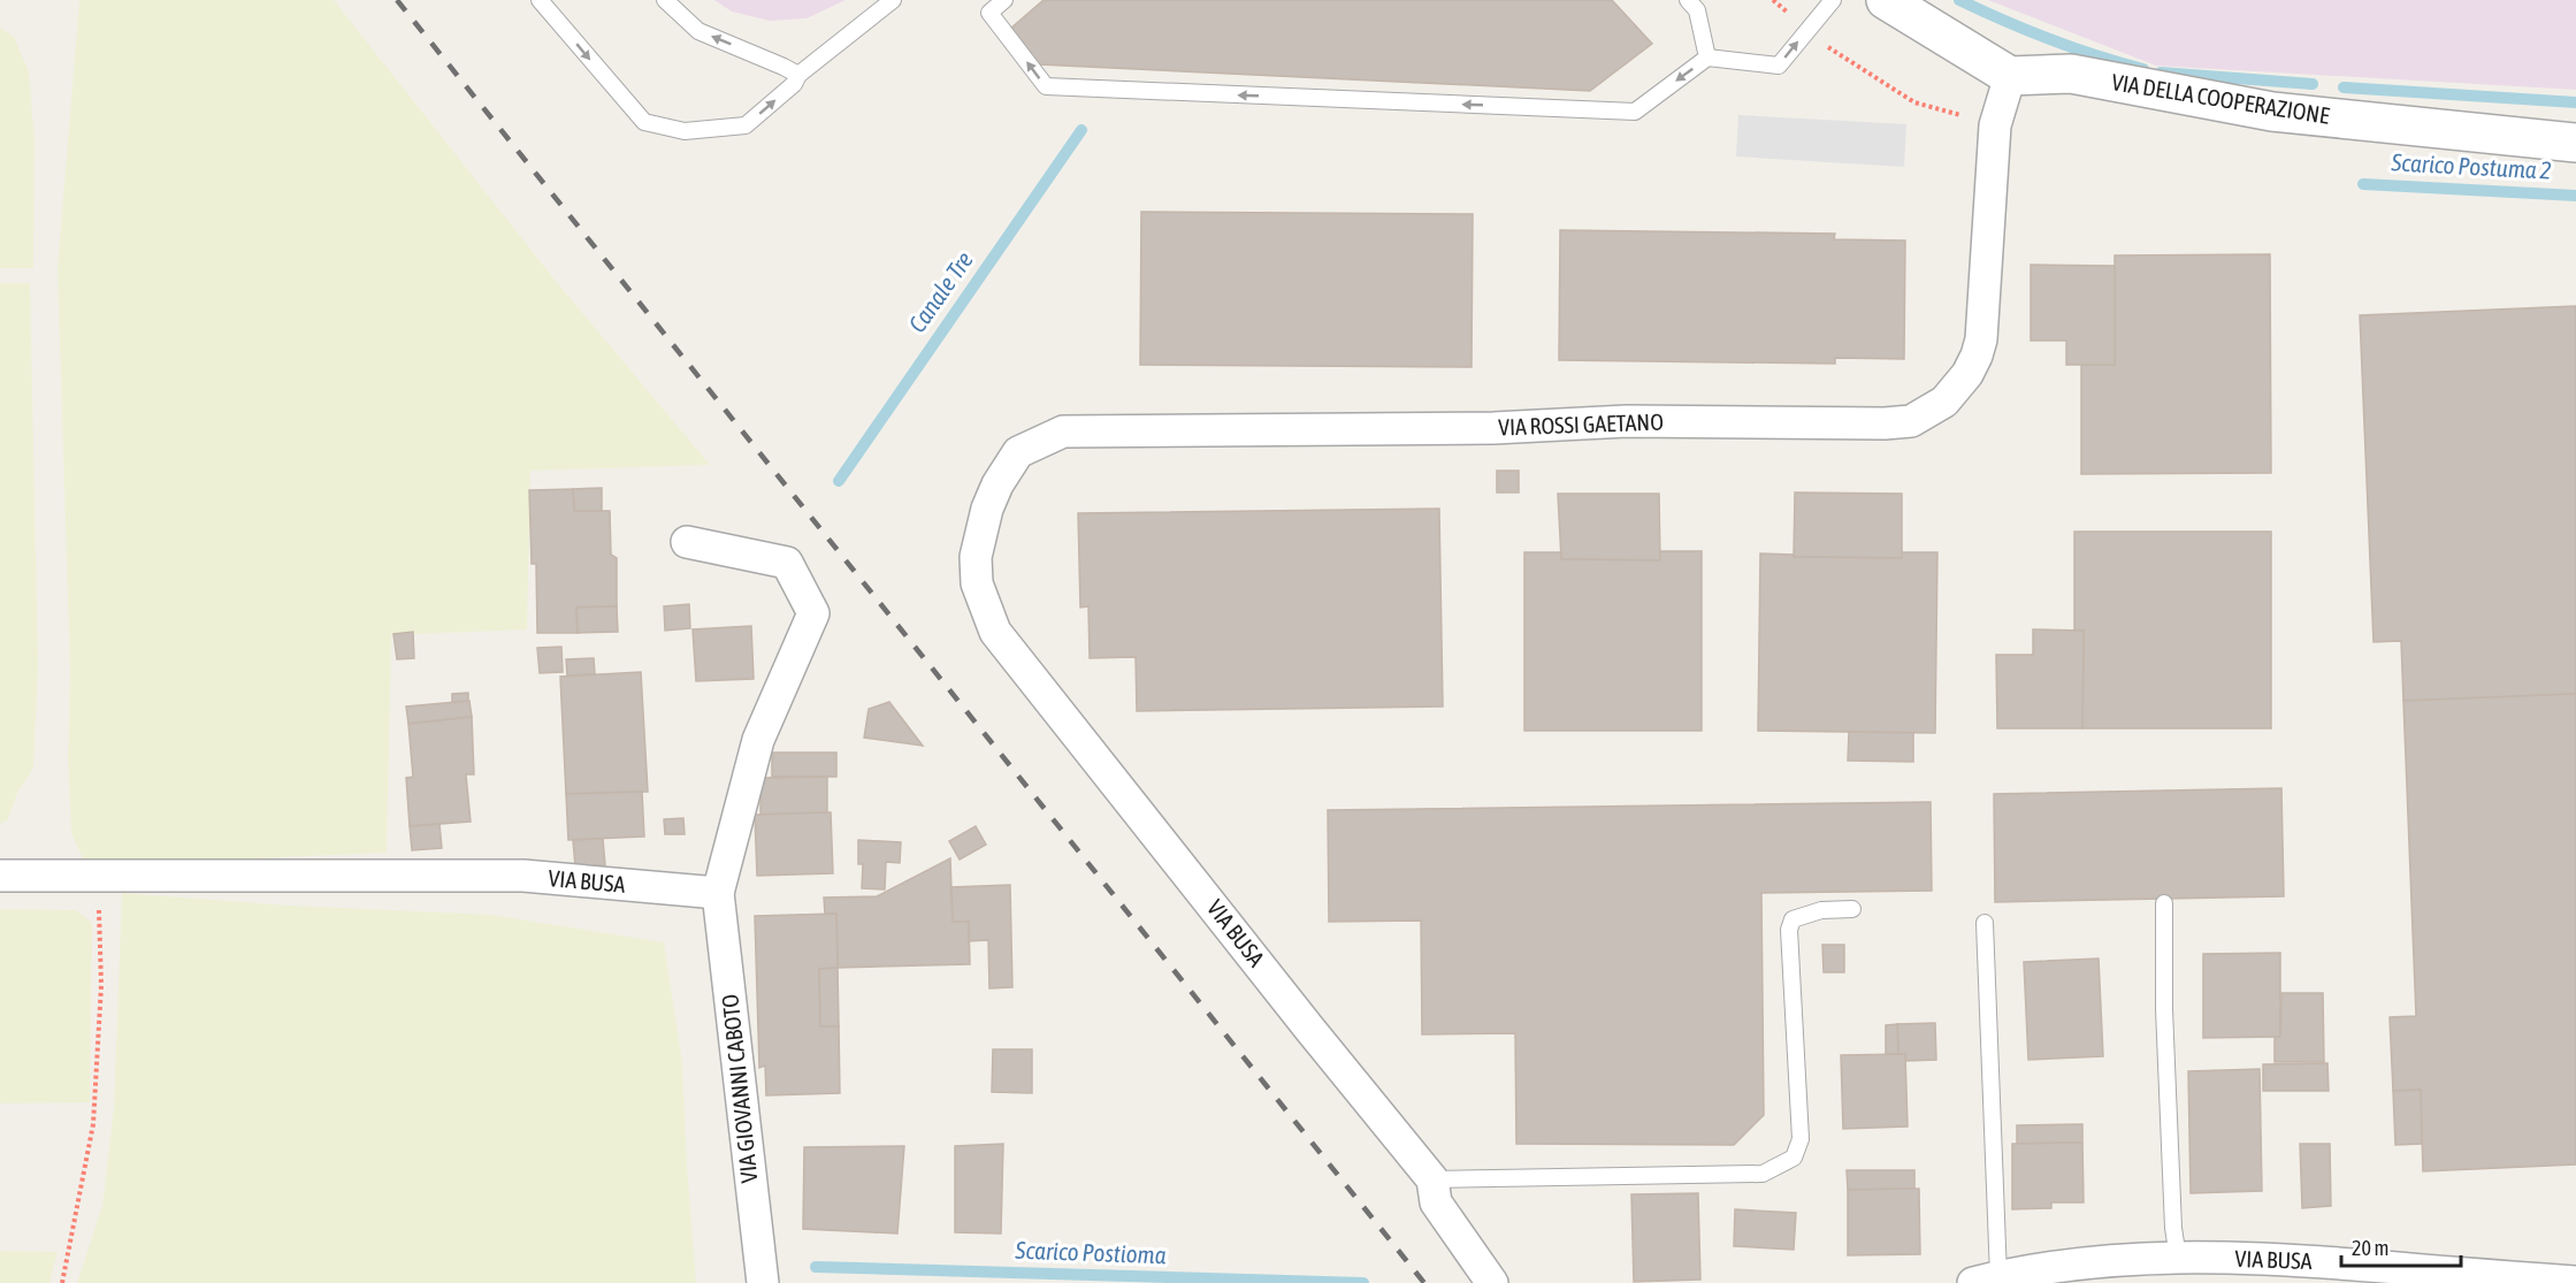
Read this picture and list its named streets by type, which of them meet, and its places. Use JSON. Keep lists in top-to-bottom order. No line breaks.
{"streets":{"street":["VIA DELLA COOPERAZIONE","VIA ROSSI GAETANO","VIA BUSA","VIA GIOVANNI CABOTO"]},"crossings":[["VIA DELLA COOPERAZIONE","VIA ROSSI GAETANO"],["VIA ROSSI GAETANO","VIA BUSA"],["VIA BUSA","VIA GIOVANNI CABOTO"]],"water":["Scarico Postuma 2","Canale Tre","Scarico Postioma"],"scale_bar":"20 m"}
